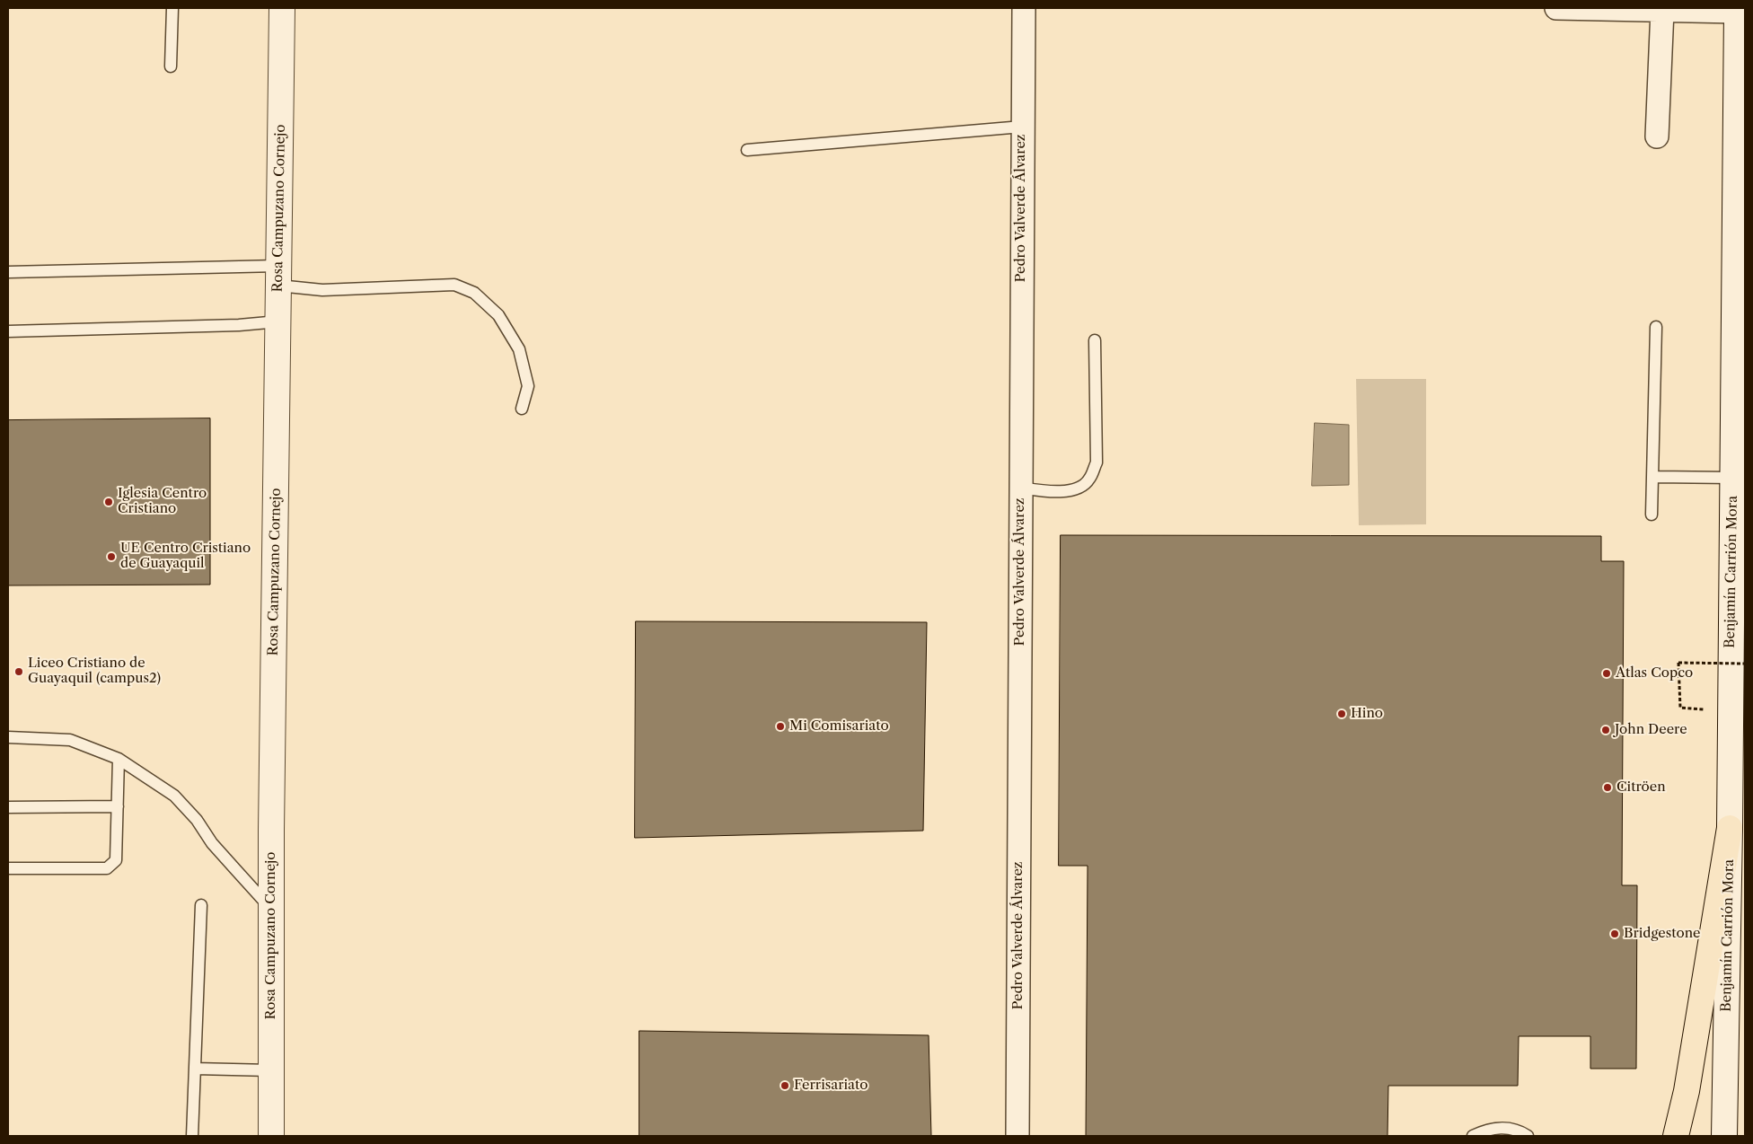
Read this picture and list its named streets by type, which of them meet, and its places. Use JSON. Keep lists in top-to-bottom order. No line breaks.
{"streets":{"main road":["Rosa Campuzano Cornejo","Benjamín Carrión Mora"],"street":["Pedro Valverde Álvarez"]},"places":["Iglesia Centro Cristiano","UE Centro Cristiano de Guayaquil","Liceo Cristiano de Guayaquil (campus2)","Atlas Copco","Hino","Mi Comisariato","John Deere","Citröen","Bridgestone","Ferrisariato"]}
